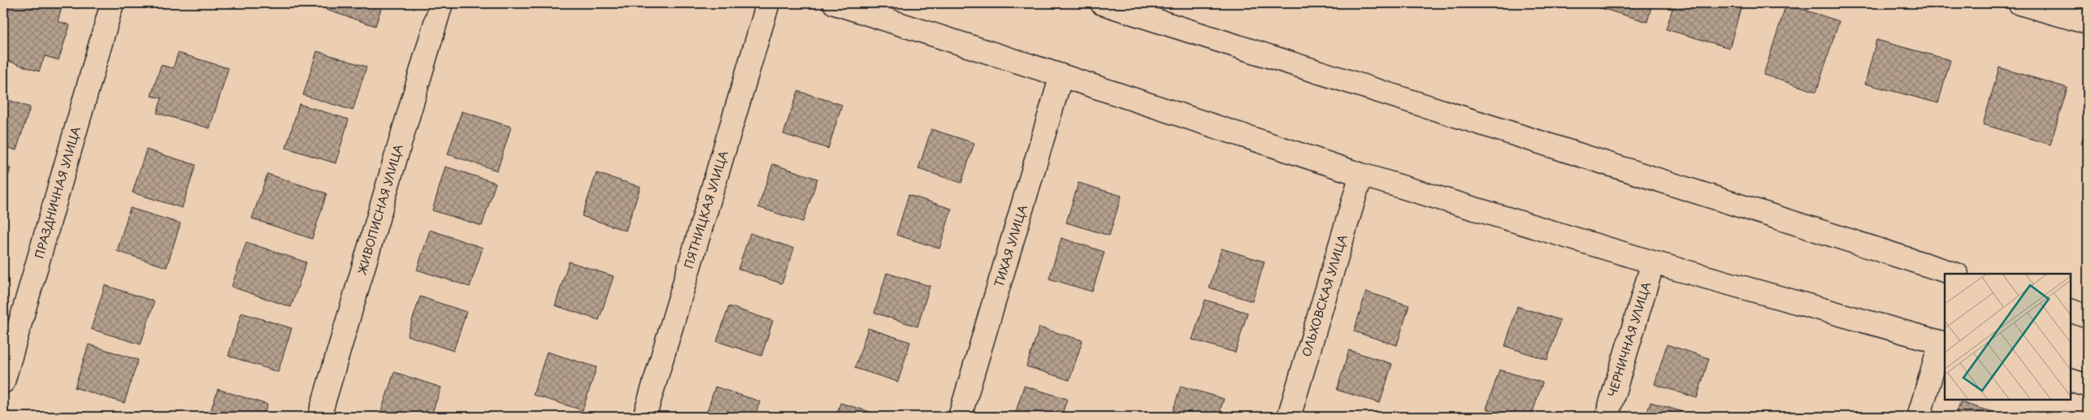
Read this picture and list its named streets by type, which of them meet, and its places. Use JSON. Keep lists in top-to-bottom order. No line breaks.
{"streets":{"street":["ПРАЗДНИЧНАЯ УЛИЦА","ЖИВОПИСНАЯ УЛИЦА","ПЯТНИЦКАЯ УЛИЦА","ТИХАЯ УЛИЦА","ОЛЬХОВСКАЯ УЛИЦА","ЧЕРНИЧНАЯ УЛИЦА"]}}
